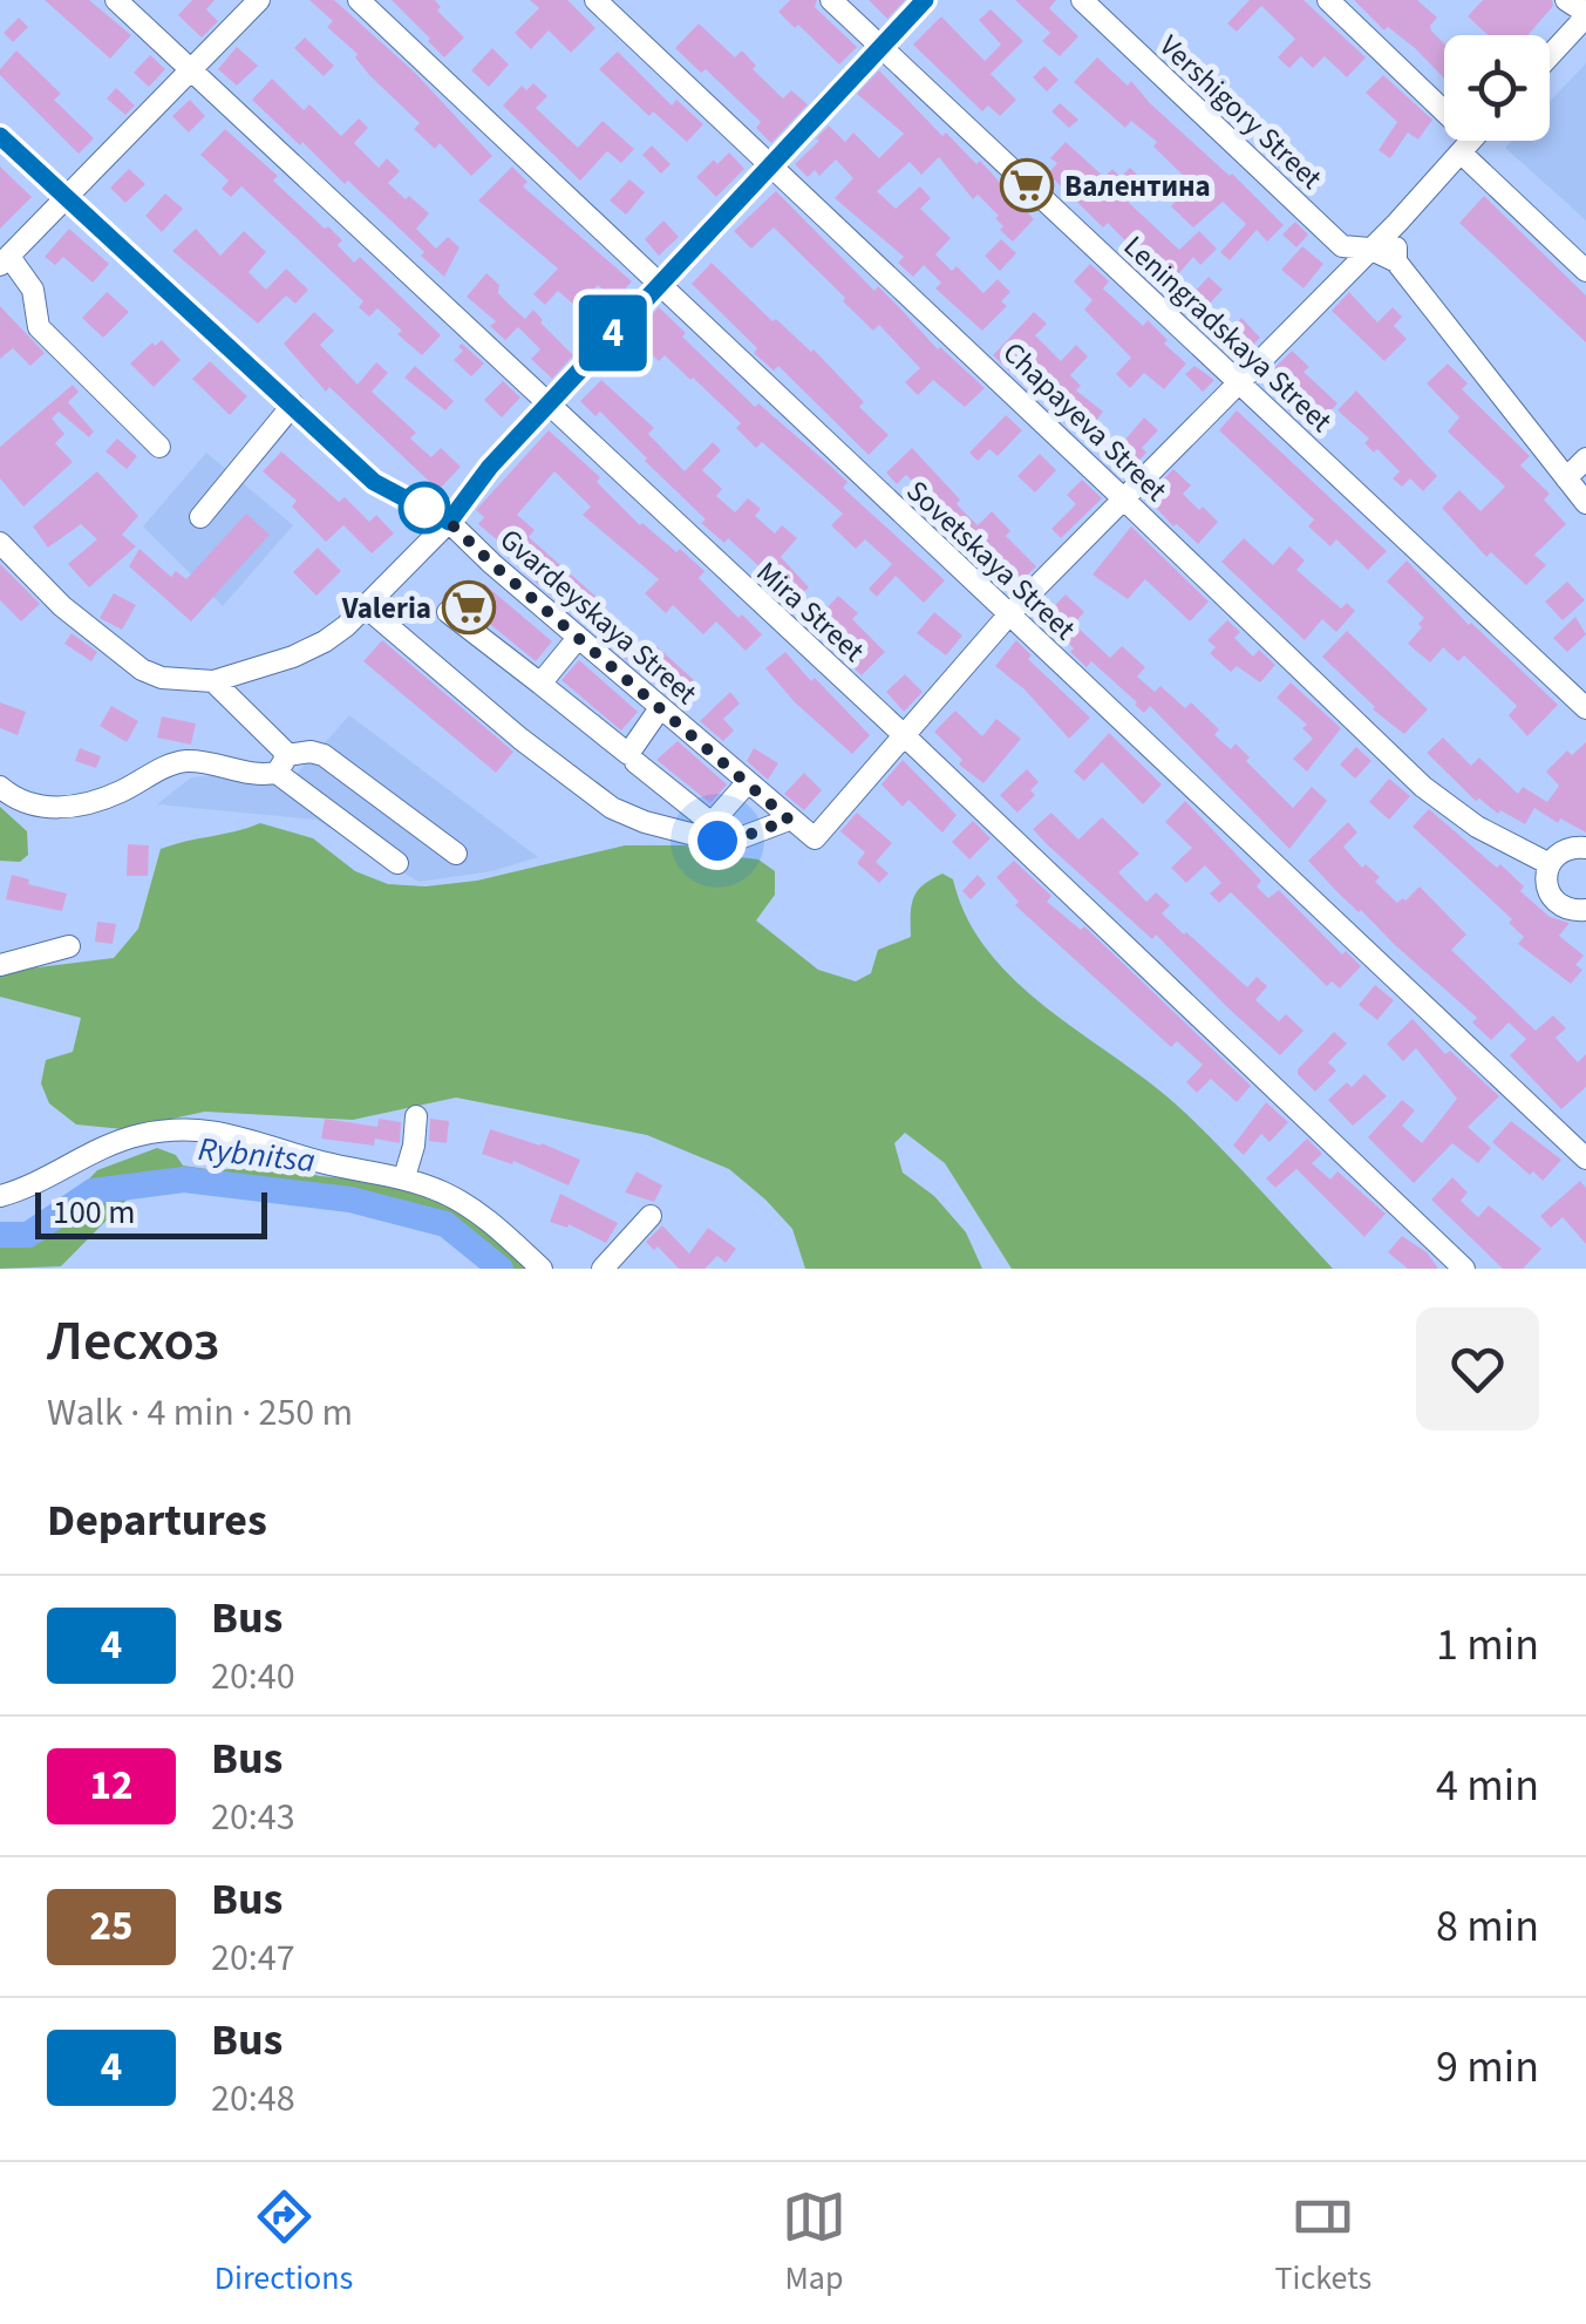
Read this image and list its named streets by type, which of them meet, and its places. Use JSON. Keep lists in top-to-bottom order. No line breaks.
{"streets":{"street":["Vershigory Street","Leningradskaya Street","Chapayeva Street","Sovetskaya Street","Mira Street","Gvardeyskaya Street"]},"water":["Rybnitsa"],"places":{"supermarket":["Валентина","Valeria"]},"lines":["bus line 4"],"scale_bar":"100 m","page":{"on_map":"4","scale":"100 m","heading":[["Лесхоз","Walk · 4 min · 250 m"],"Departures"],"list":[{"mark":"4","name":"Bus","note":"20:40","value":"1 min"},{"mark":"12","name":"Bus","note":"20:43","value":"4 min"},{"mark":"25","name":"Bus","note":"20:47","value":"8 min"},{"mark":"4","name":"Bus","note":"20:48","value":"9 min"}],"tabs":["Directions","Map","Tickets"]}}
